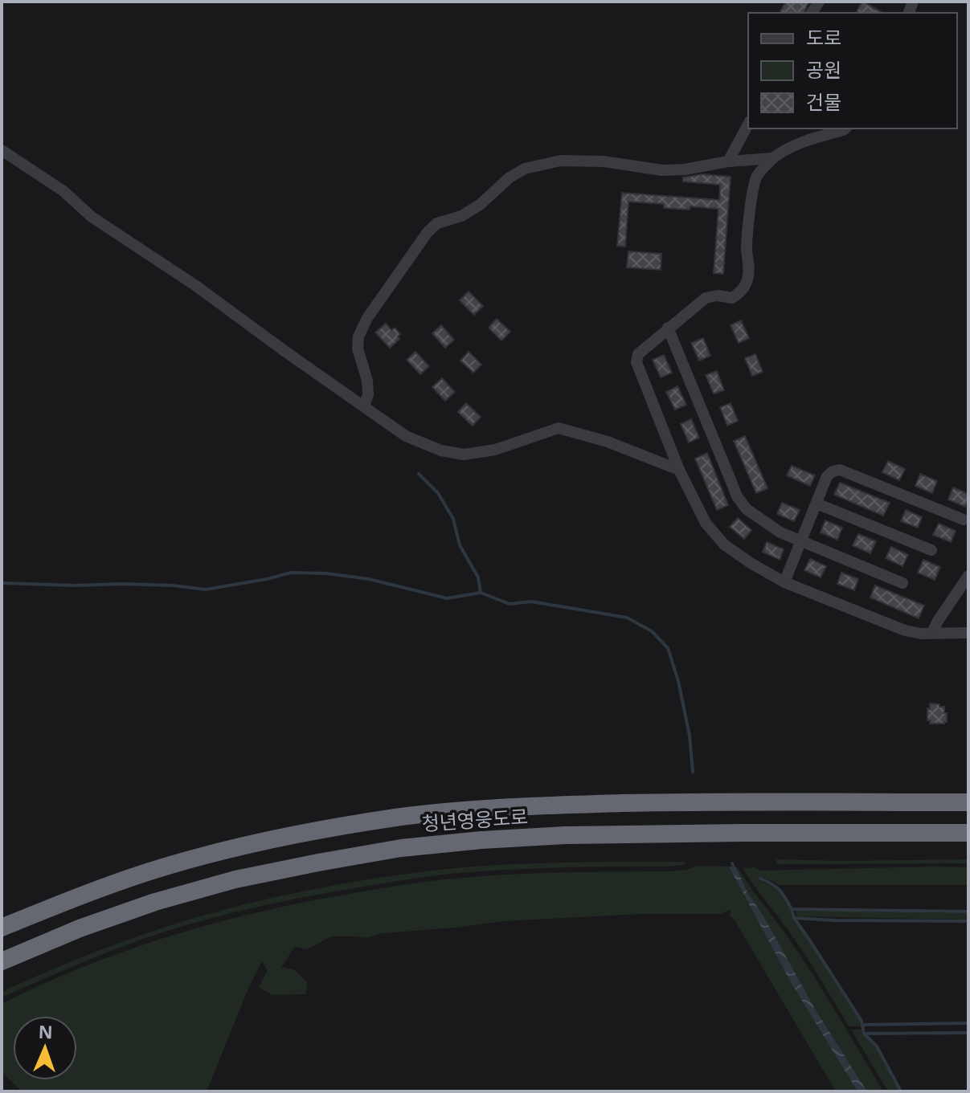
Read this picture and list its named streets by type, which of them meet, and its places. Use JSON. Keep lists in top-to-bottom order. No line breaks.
{"streets":{"highway":["청년영웅도로"]},"legend":["도로","공원","건물"],"north":"top"}
